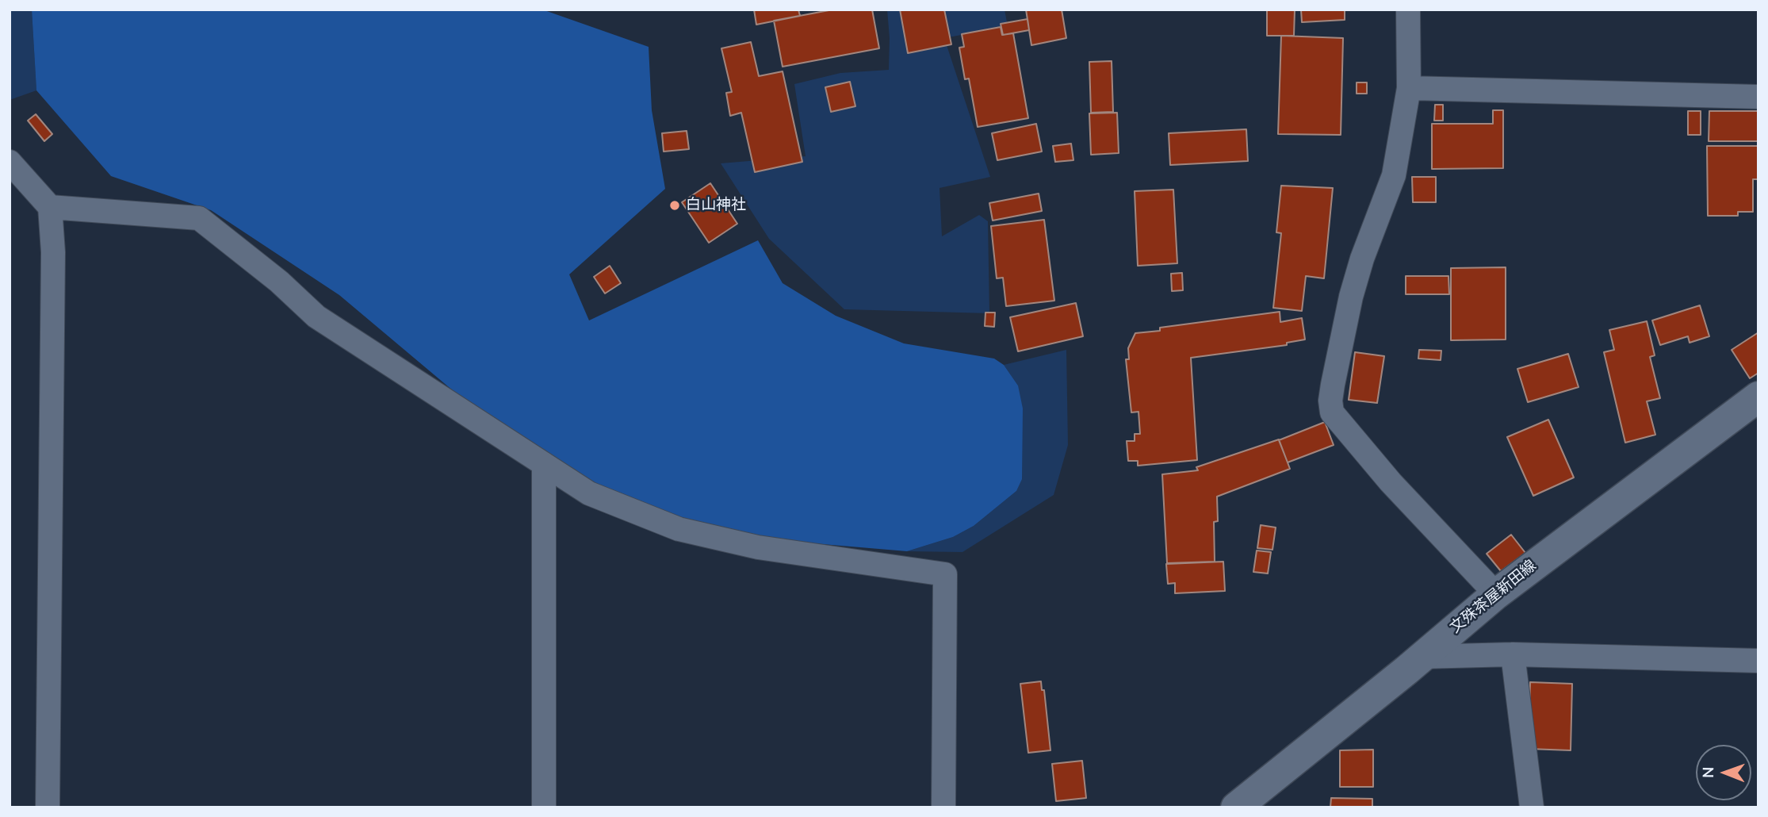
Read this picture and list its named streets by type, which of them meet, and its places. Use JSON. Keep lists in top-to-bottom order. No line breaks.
{"streets":{"main road":["文殊茶屋新田線"]},"places":["白山神社"],"north":"left"}
